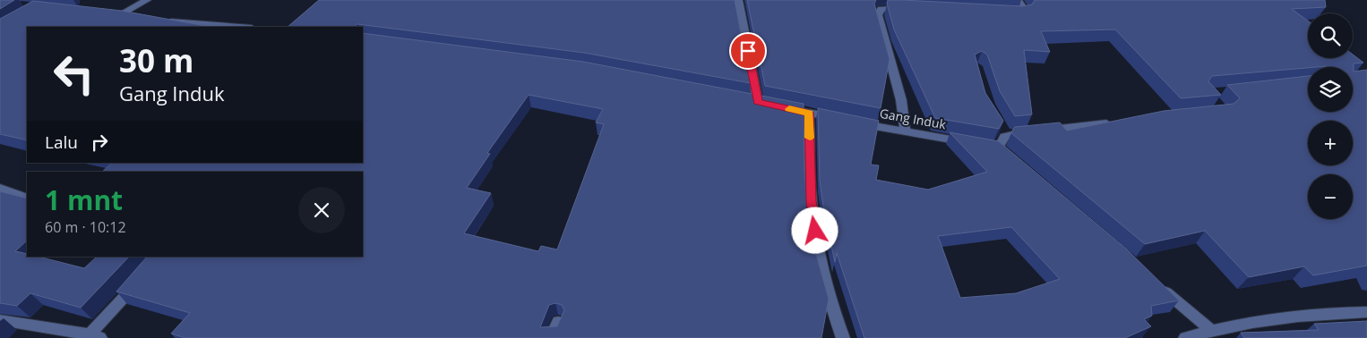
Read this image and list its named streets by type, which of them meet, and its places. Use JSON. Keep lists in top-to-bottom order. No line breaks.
{"streets":{"street":["Gang Induk"]},"page":{"map_buttons":["+","−"],"turn":["30 m","Gang Induk"],"then":"Lalu","heading":["1 mnt","60 m · 10:12"]}}
